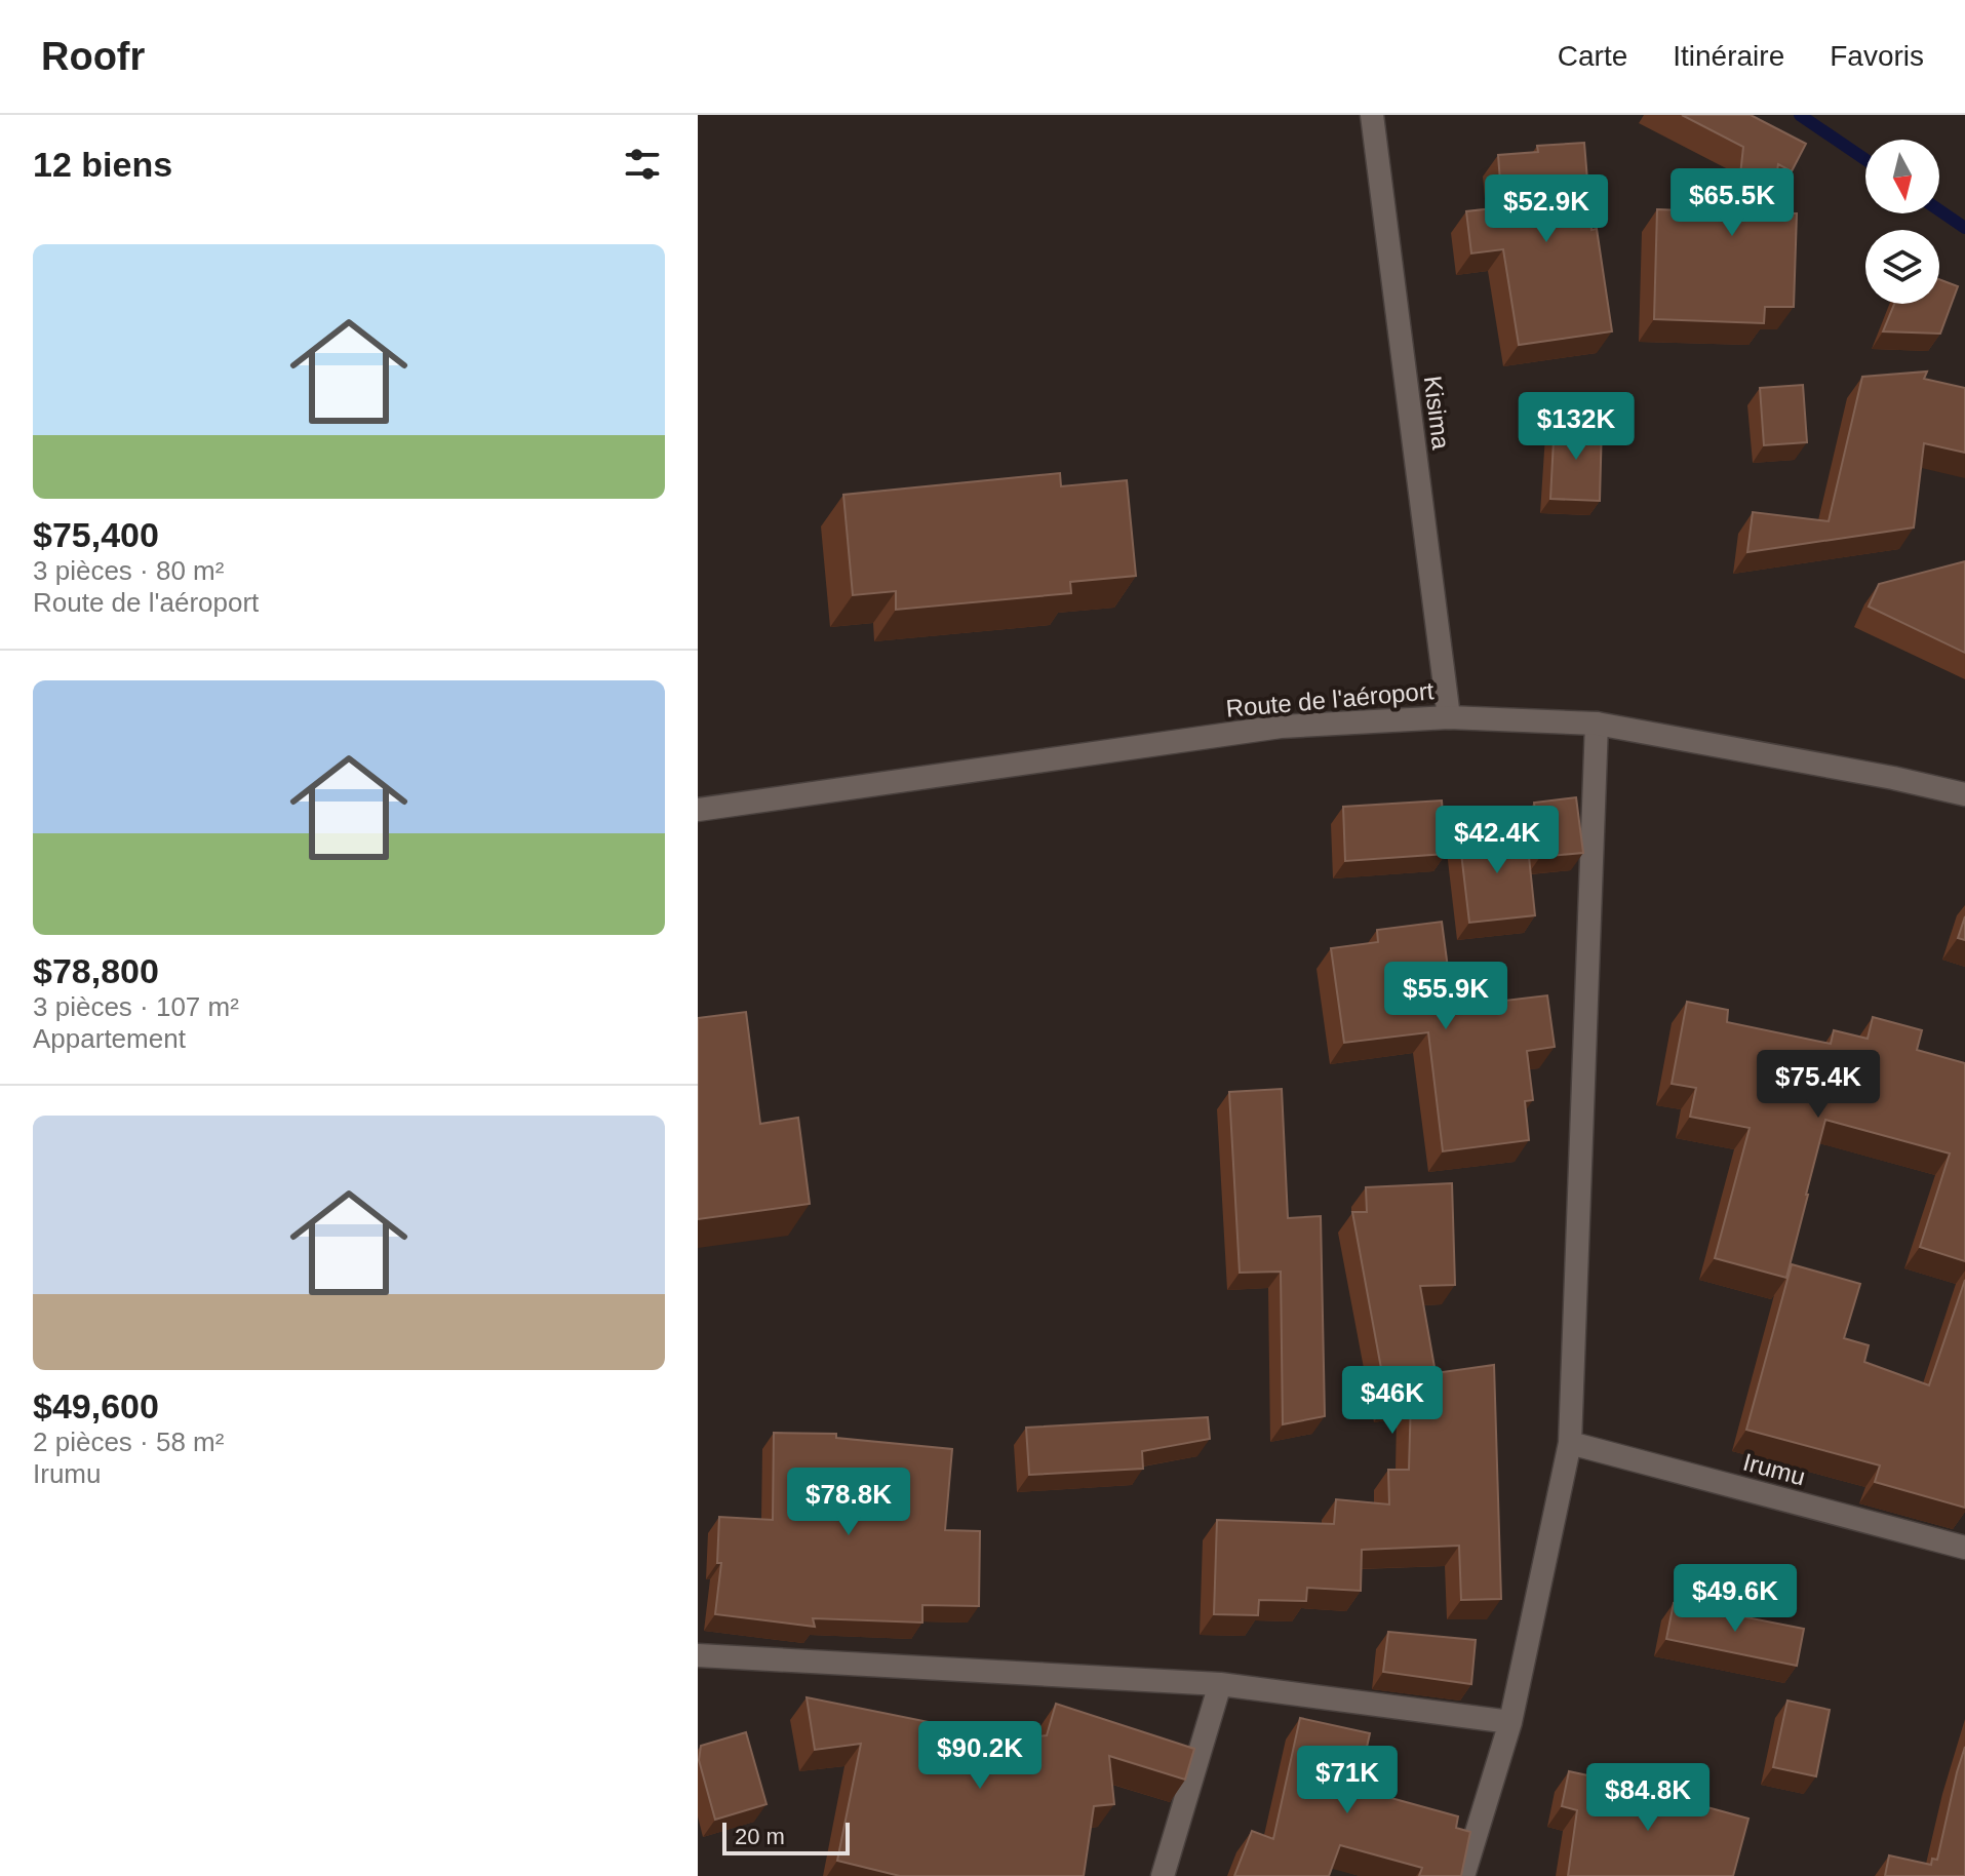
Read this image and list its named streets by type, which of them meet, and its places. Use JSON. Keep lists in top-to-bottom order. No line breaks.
{"streets":{"street":["Kisima","Route de l'aéroport","Irumu"]},"crossings":[["Kisima","Route de l'aéroport"]],"scale_bar":"20 m","north":"bottom","page":{"header":"Roofr","nav":["Carte","Itinéraire","Favoris"],"heading":"12 biens","price":["$65.5K","$52.9K","$132K","$42.4K","$55.9K","$75.4K","$46K","$78.8K","$49.6K","$90.2K","$71K","$84.8K"],"list":[{"name":"$75,400","note":"3 pièces · 80 m² · Route de l'aéroport"},{"name":"$78,800","note":"3 pièces · 107 m² · Appartement"},{"name":"$49,600","note":"2 pièces · 58 m² · Irumu"}],"scale":"20 m"}}
